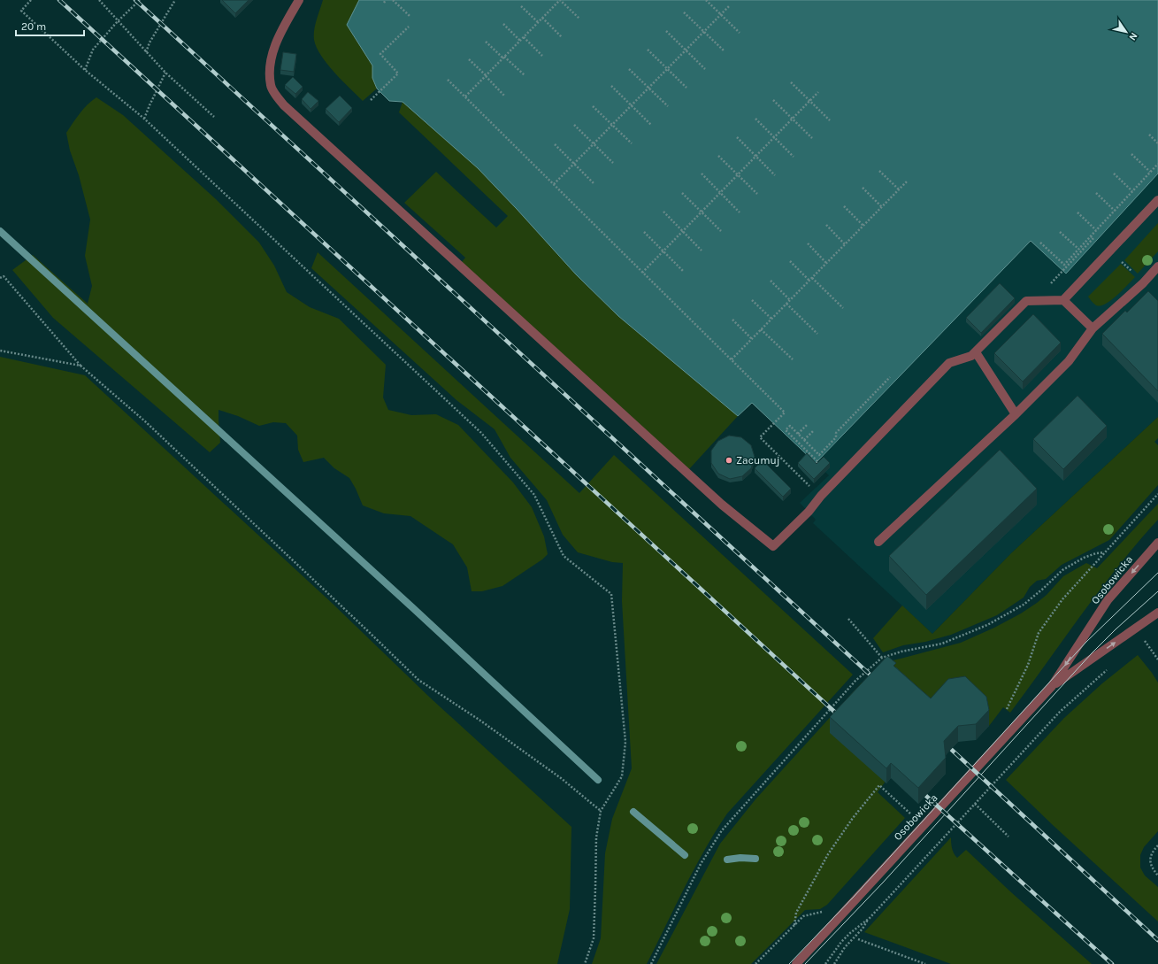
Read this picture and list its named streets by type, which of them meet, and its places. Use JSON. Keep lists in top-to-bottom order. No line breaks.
{"streets":{"street":["Osobowicka"]},"places":["Zacumuj"],"scale_bar":"20 m","north":"bottom right"}
